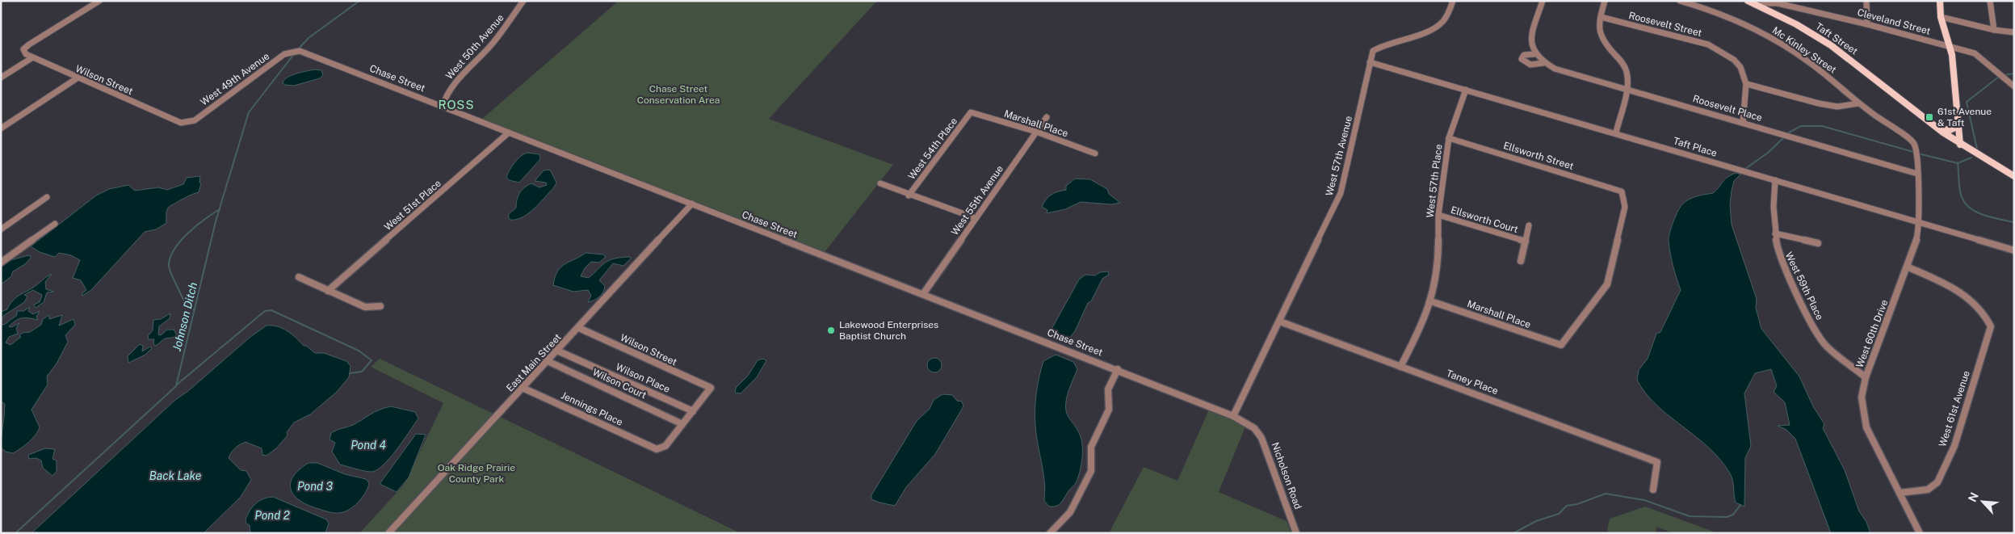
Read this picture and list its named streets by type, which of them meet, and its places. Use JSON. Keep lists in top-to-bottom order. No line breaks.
{"streets":{"main road":["Taft Street"],"street":["Cleveland Street","Roosevelt Street","West 50th Avenue","Mc Kinley Street","Chase Street","West 49th Avenue","Wilson Street","Roosevelt Place","Marshall Place","Taft Place","West 54th Place","West 57th Avenue","Ellsworth Street","West 57th Place","West 55th Avenue","West 51st Place","Ellsworth Court","West 59th Place","West 60th Drive","East Main Street","Wilson Place","Taney Place","Wilson Court","Jennings Place","West 61st Avenue","Nicholson Road"]},"crossings":[["Cleveland Street","Taft Street"],["West 50th Avenue","Chase Street"],["Mc Kinley Street","West 60th Drive"],["Chase Street","West 49th Avenue"],["Chase Street","West 57th Avenue"],["Chase Street","West 55th Avenue"],["Chase Street","West 51st Place"],["Chase Street","East Main Street"],["Chase Street","Nicholson Road"],["West 49th Avenue","Wilson Street"],["Wilson Street","East Main Street"],["Wilson Street","Wilson Place"],["Roosevelt Place","West 60th Drive"],["Marshall Place","West 54th Place"],["Marshall Place","Ellsworth Street"],["Marshall Place","West 57th Place"],["Marshall Place","West 55th Avenue"],["Taft Place","West 57th Avenue"],["Taft Place","West 57th Place"],["Taft Place","West 59th Place"],["Taft Place","West 60th Drive"],["West 57th Avenue","Taney Place"],["West 57th Avenue","Nicholson Road"],["Ellsworth Street","West 57th Place"],["West 57th Place","Ellsworth Court"],["West 57th Place","Taney Place"],["West 59th Place","West 60th Drive"],["West 60th Drive","West 61st Avenue"],["East Main Street","Wilson Place"],["East Main Street","Wilson Court"],["East Main Street","Jennings Place"],["Wilson Court","Jennings Place"]],"districts":["ROSS"],"water":["Johnson Ditch","Pond 4","Back Lake","Pond 3","Pond 2"],"parks":["Chase Street Conservation Area","Oak Ridge Prairie County Park"],"places":{"transit":["61st Avenue & Taft"],"other":["Lakewood Enterprises Baptist Church"]},"north":"top left"}
